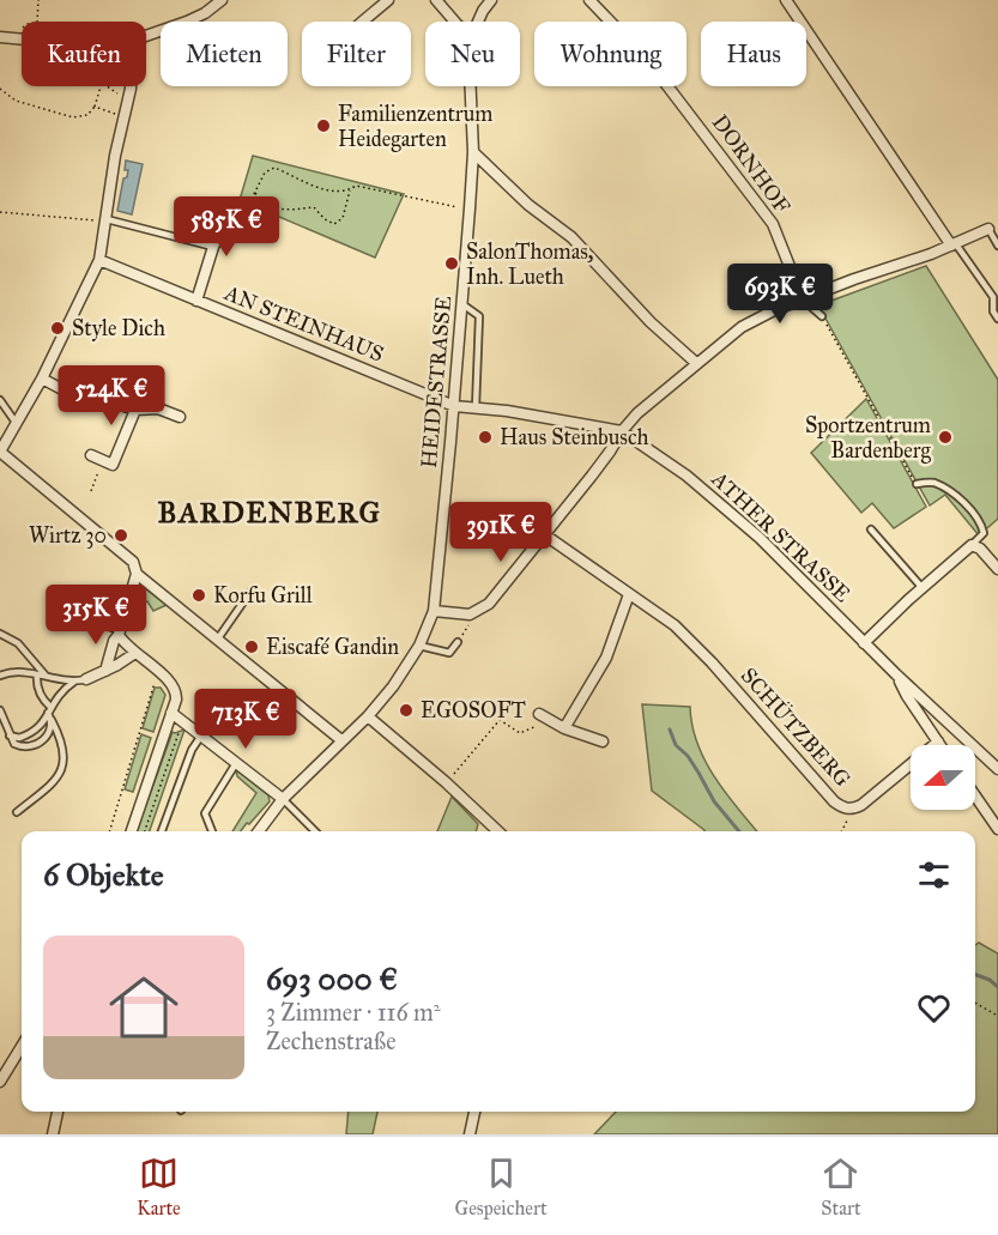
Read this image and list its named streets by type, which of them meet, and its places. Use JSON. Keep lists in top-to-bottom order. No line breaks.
{"streets":{"street":["DORNHOF","AN STEINHAUS","HEIDESTRASSE","ATHER STRASSE","SCHÜTZBERG"]},"crossings":[["AN STEINHAUS","HEIDESTRASSE"],["AN STEINHAUS","ATHER STRASSE"],["HEIDESTRASSE","ATHER STRASSE"]],"districts":["BARDENBERG"],"places":["Familienzentrum Heidegarten","SalonThomas, Inh. Lueth","Style Dich","Haus Steinbusch","Sportzentrum Bardenberg","Wirtz 30","Korfu Grill","Eiscafé Gandin","EGOSOFT"],"north":"left","page":{"chip":["Kaufen","Mieten","Filter","Neu","Wohnung","Haus"],"price":["585K €","693K €","524K €","391K €","315K €","713K €"],"heading":"6 Objekte","list":[{"name":"693 000 €","note":"3 Zimmer · 116 m² · Zechenstraße"}],"tabs":["Karte","Gespeichert","Start"]}}
